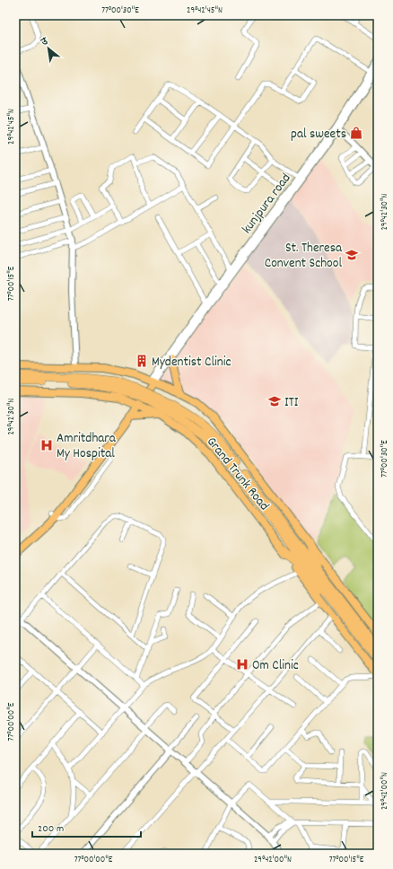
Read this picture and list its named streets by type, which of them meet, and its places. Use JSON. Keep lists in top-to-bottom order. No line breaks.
{"streets":{"main road":["Grand Trunk Road"],"street":["kunjpura road"]},"crossings":[["kunjpura road","Grand Trunk Road"]],"places":{"shop":["pal sweets"],"school or university":["St. Theresa Convent School","ITI"],"building":["Mydentist Clinic"],"hospital":["Amritdhara My Hospital","Om Clinic"]},"scale_bar":"200 m","north":"top left","coordinates":["77°00'30\"E","29°42'45\"N","29°42'30\"N","77°00'15\"E","77°00'00\"E","29°42'00\"N"]}
